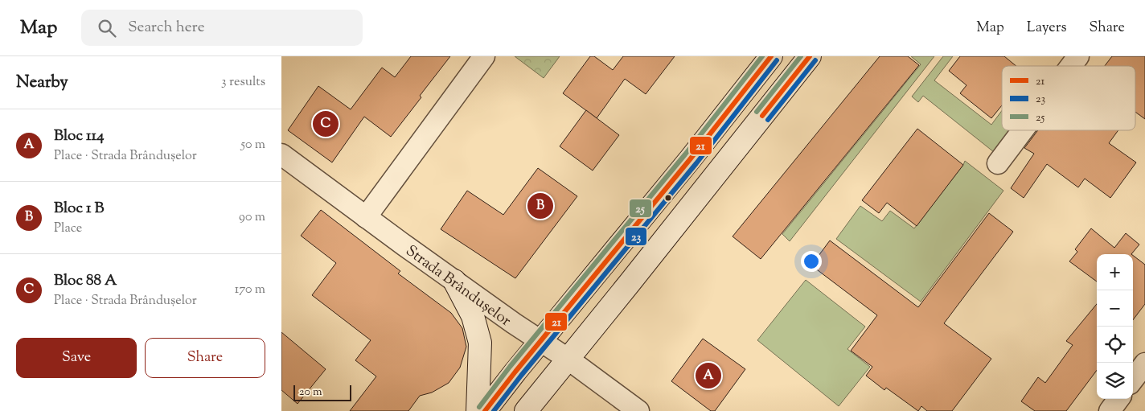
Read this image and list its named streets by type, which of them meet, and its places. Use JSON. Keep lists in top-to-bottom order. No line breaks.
{"streets":{"street":["Strada Brândușelor"]},"lines":["transit line 21","transit line 25","transit line 23"],"legend":["21","23","25"],"scale_bar":"20 m","page":{"header":"Map","search":"Search here","nav":["Map","Layers","Share"],"heading":["Nearby","3 results"],"list":[{"mark":"A","name":"Bloc 114","note":"Place · Strada Brândușelor","value":"50 m"},{"mark":"B","name":"Bloc 1 B","note":"Place","value":"90 m"},{"mark":"C","name":"Bloc 88 A","note":"Place · Strada Brândușelor","value":"170 m"}],"pins":["C","B","A"],"map_buttons":["+","−"],"buttons":["Save","Share"],"scale":"20 m"}}
